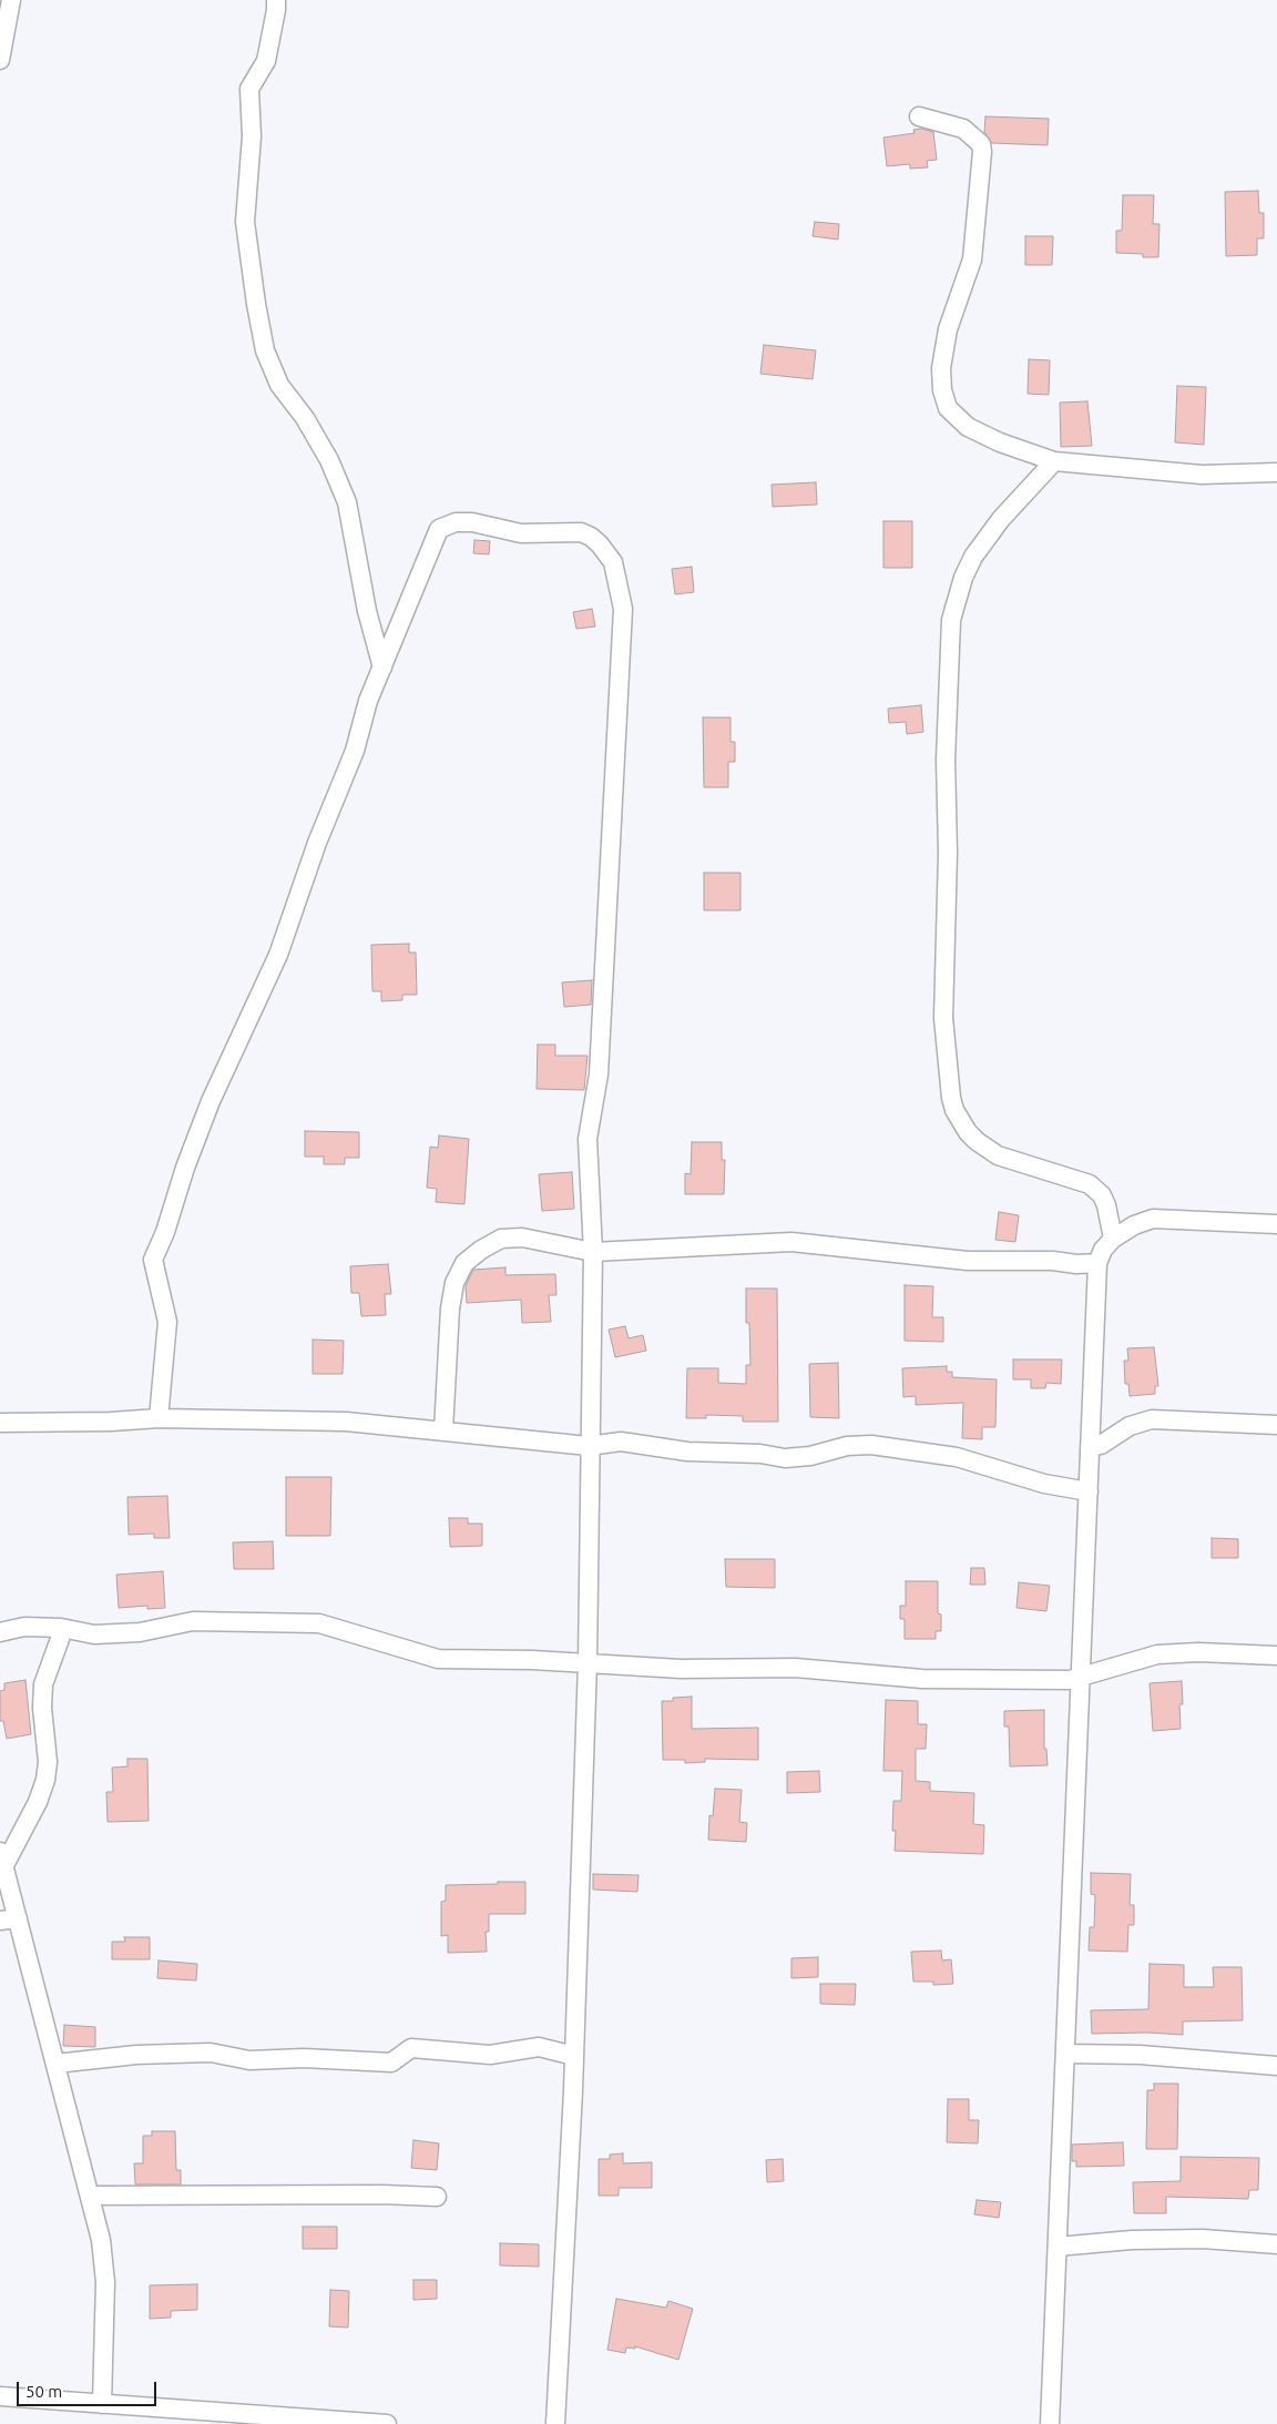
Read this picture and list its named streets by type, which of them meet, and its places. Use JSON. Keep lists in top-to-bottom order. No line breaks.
{"scale_bar":"50 m"}
